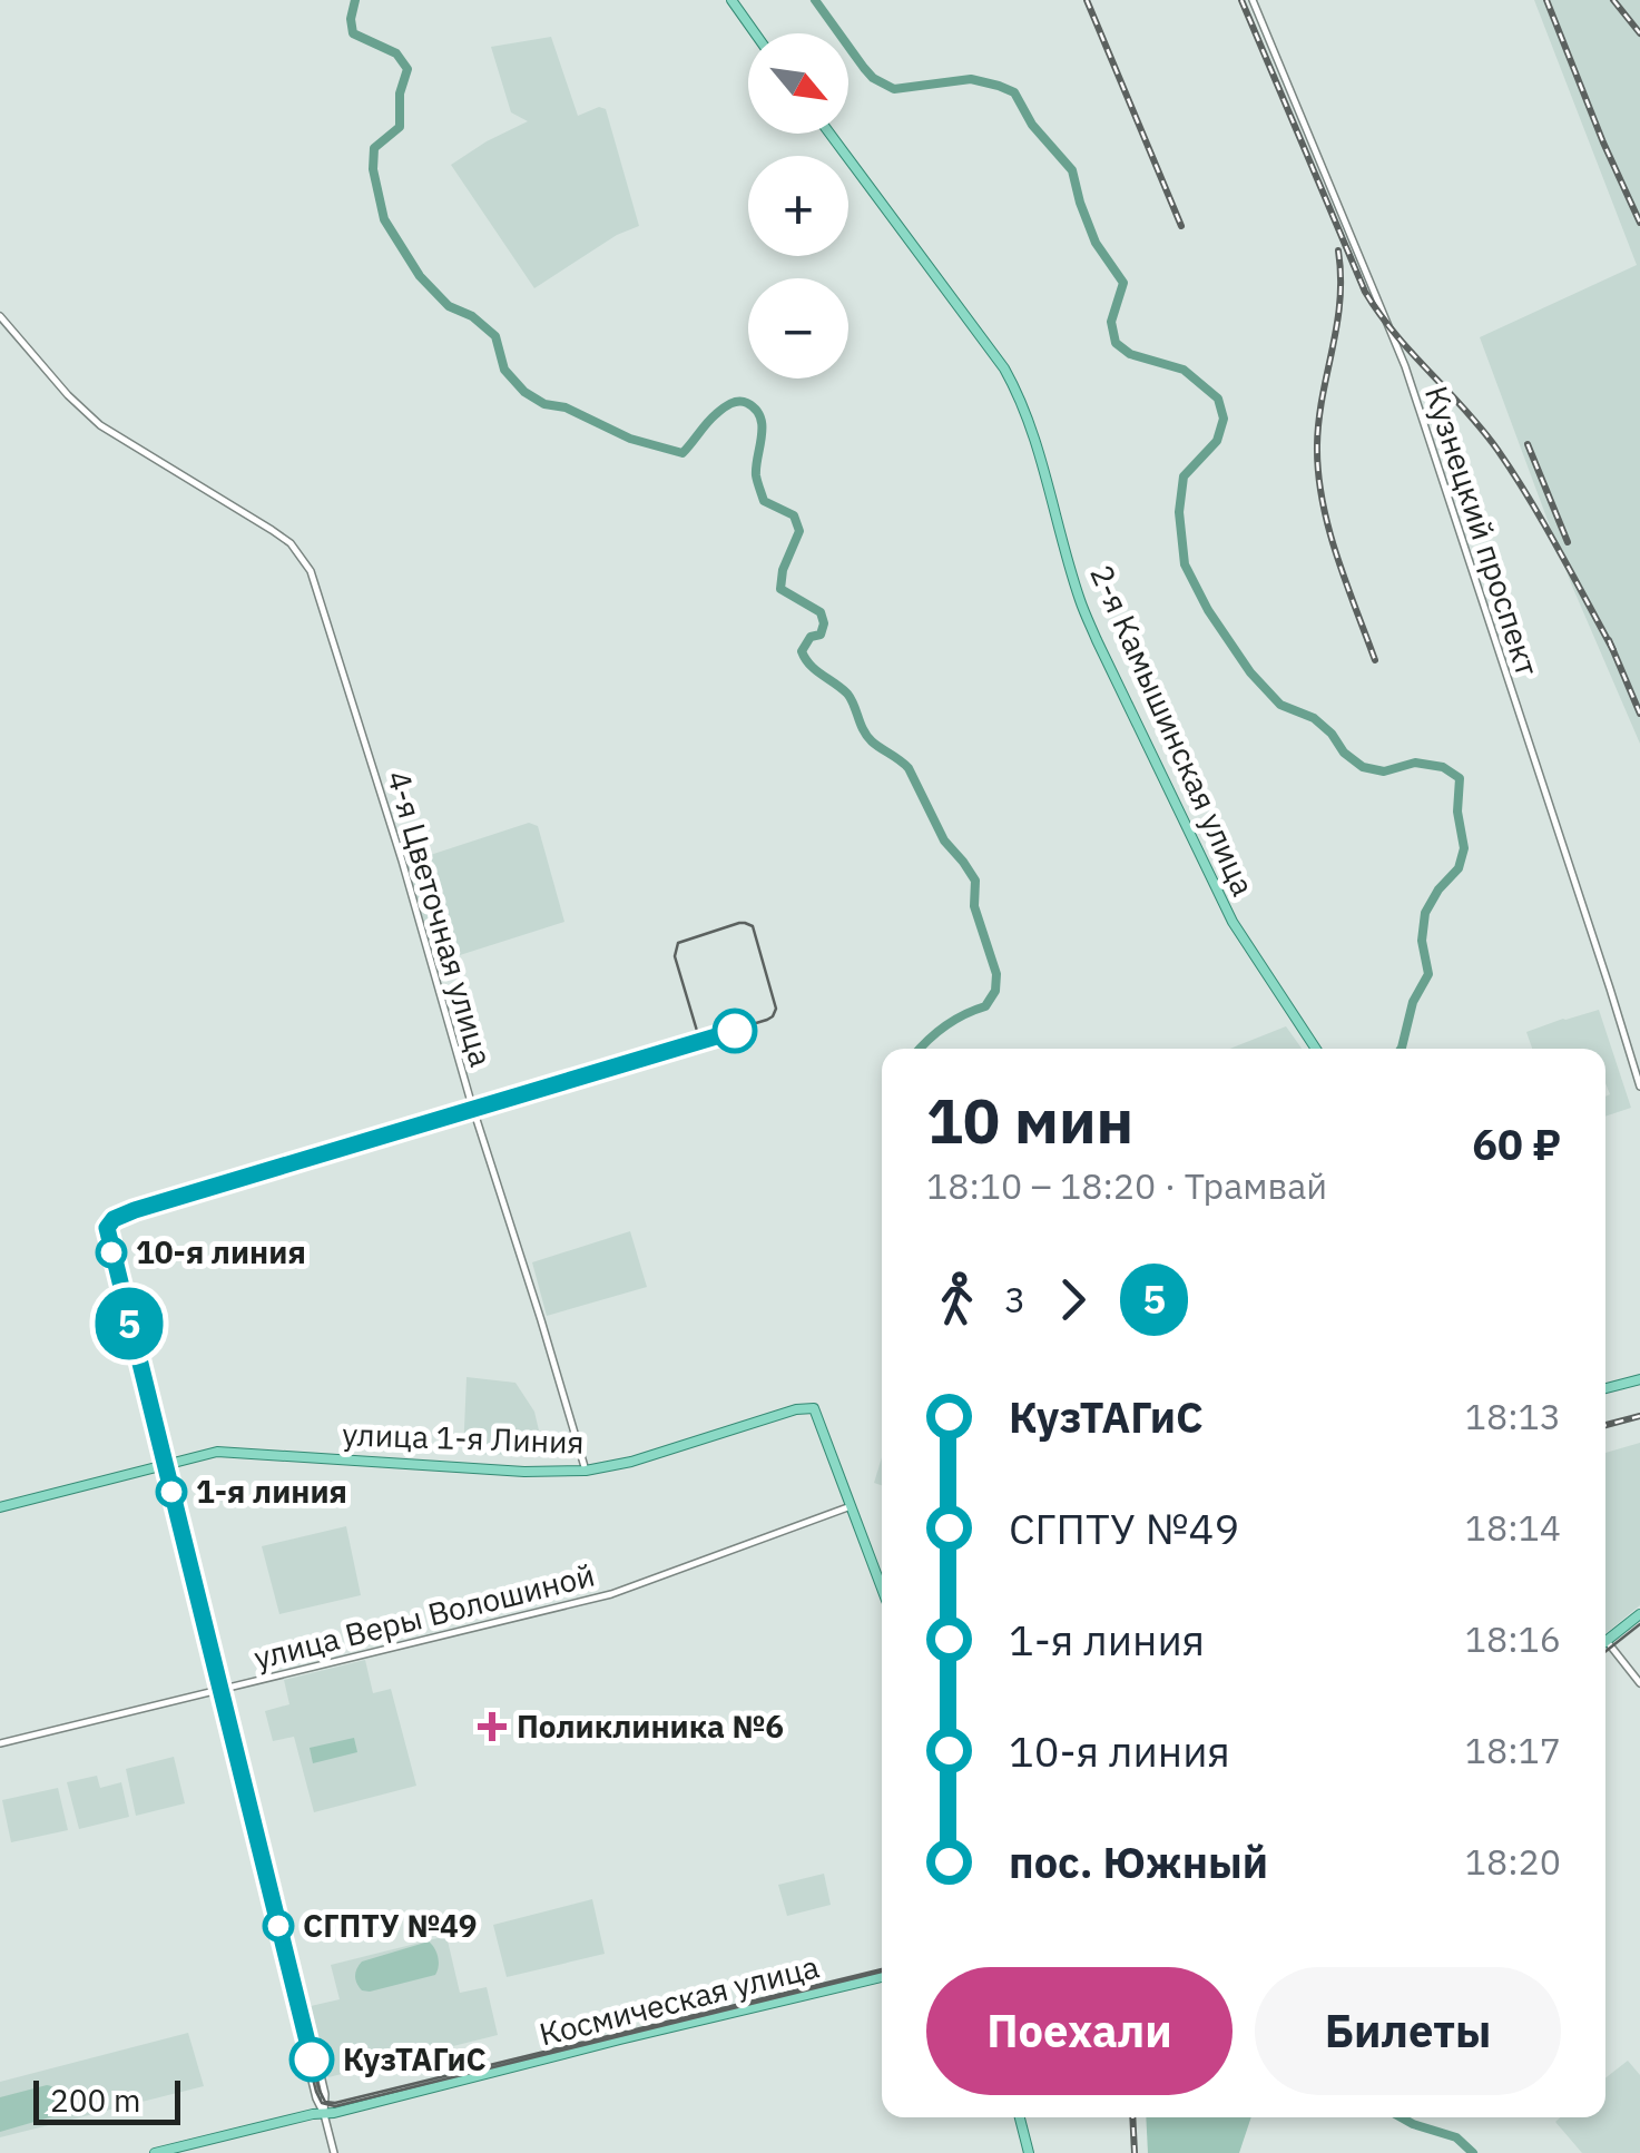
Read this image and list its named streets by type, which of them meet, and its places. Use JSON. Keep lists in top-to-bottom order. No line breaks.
{"streets":{"main road":["2-я Камышинская улица","улица 1-я Линия","Космическая улица"],"street":["Кузнецкий проспект","4-я Цветочная улица","улица Веры Волошиной"]},"crossings":[["4-я Цветочная улица","улица 1-я Линия"],["улица 1-я Линия","улица Веры Волошиной"]],"places":{"other":["10-я линия","1-я линия","СГПТУ №49","КузТАГиС"],"health":["Поликлиника №6"]},"lines":["tram line 5"],"scale_bar":"200 m","north":"bottom right","page":{"on_map":"5","map_buttons":["+","−"],"heading":["10 мин","18:10 – 18:20 · Трамвай","60 ₽"],"legs":["3","5"],"list":[{"name":"КузТАГиС","value":"18:13"},{"name":"СГПТУ №49","value":"18:14"},{"name":"1-я линия","value":"18:16"},{"name":"10-я линия","value":"18:17"},{"name":"пос. Южный","value":"18:20"}],"buttons":["Поехали","Билеты"],"scale":"200 m"}}
